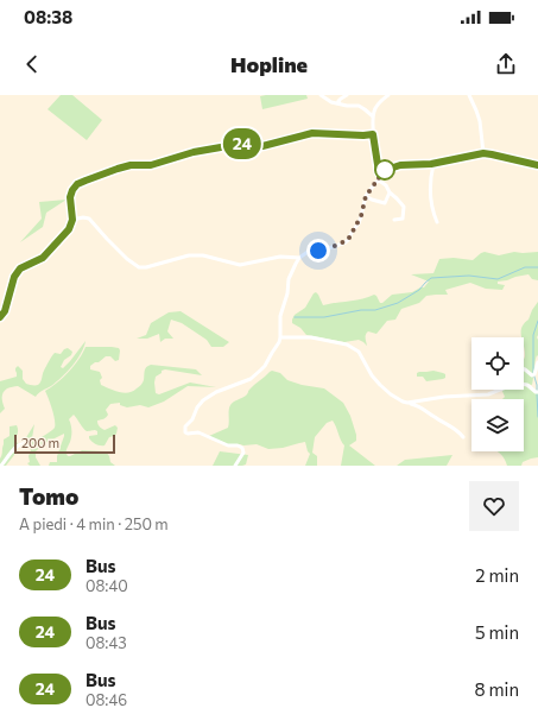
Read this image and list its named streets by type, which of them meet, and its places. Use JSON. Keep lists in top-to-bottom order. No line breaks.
{"lines":["bus line 24"],"scale_bar":"200 m","page":{"status":"08:38","header":"Hopline","on_map":"24","scale":"200 m","heading":["Tomo","A piedi · 4 min · 250 m"],"list":[{"mark":"24","name":"Bus","note":"08:40","value":"2 min"},{"mark":"24","name":"Bus","note":"08:43","value":"5 min"},{"mark":"24","name":"Bus","note":"08:46","value":"8 min"}]}}
